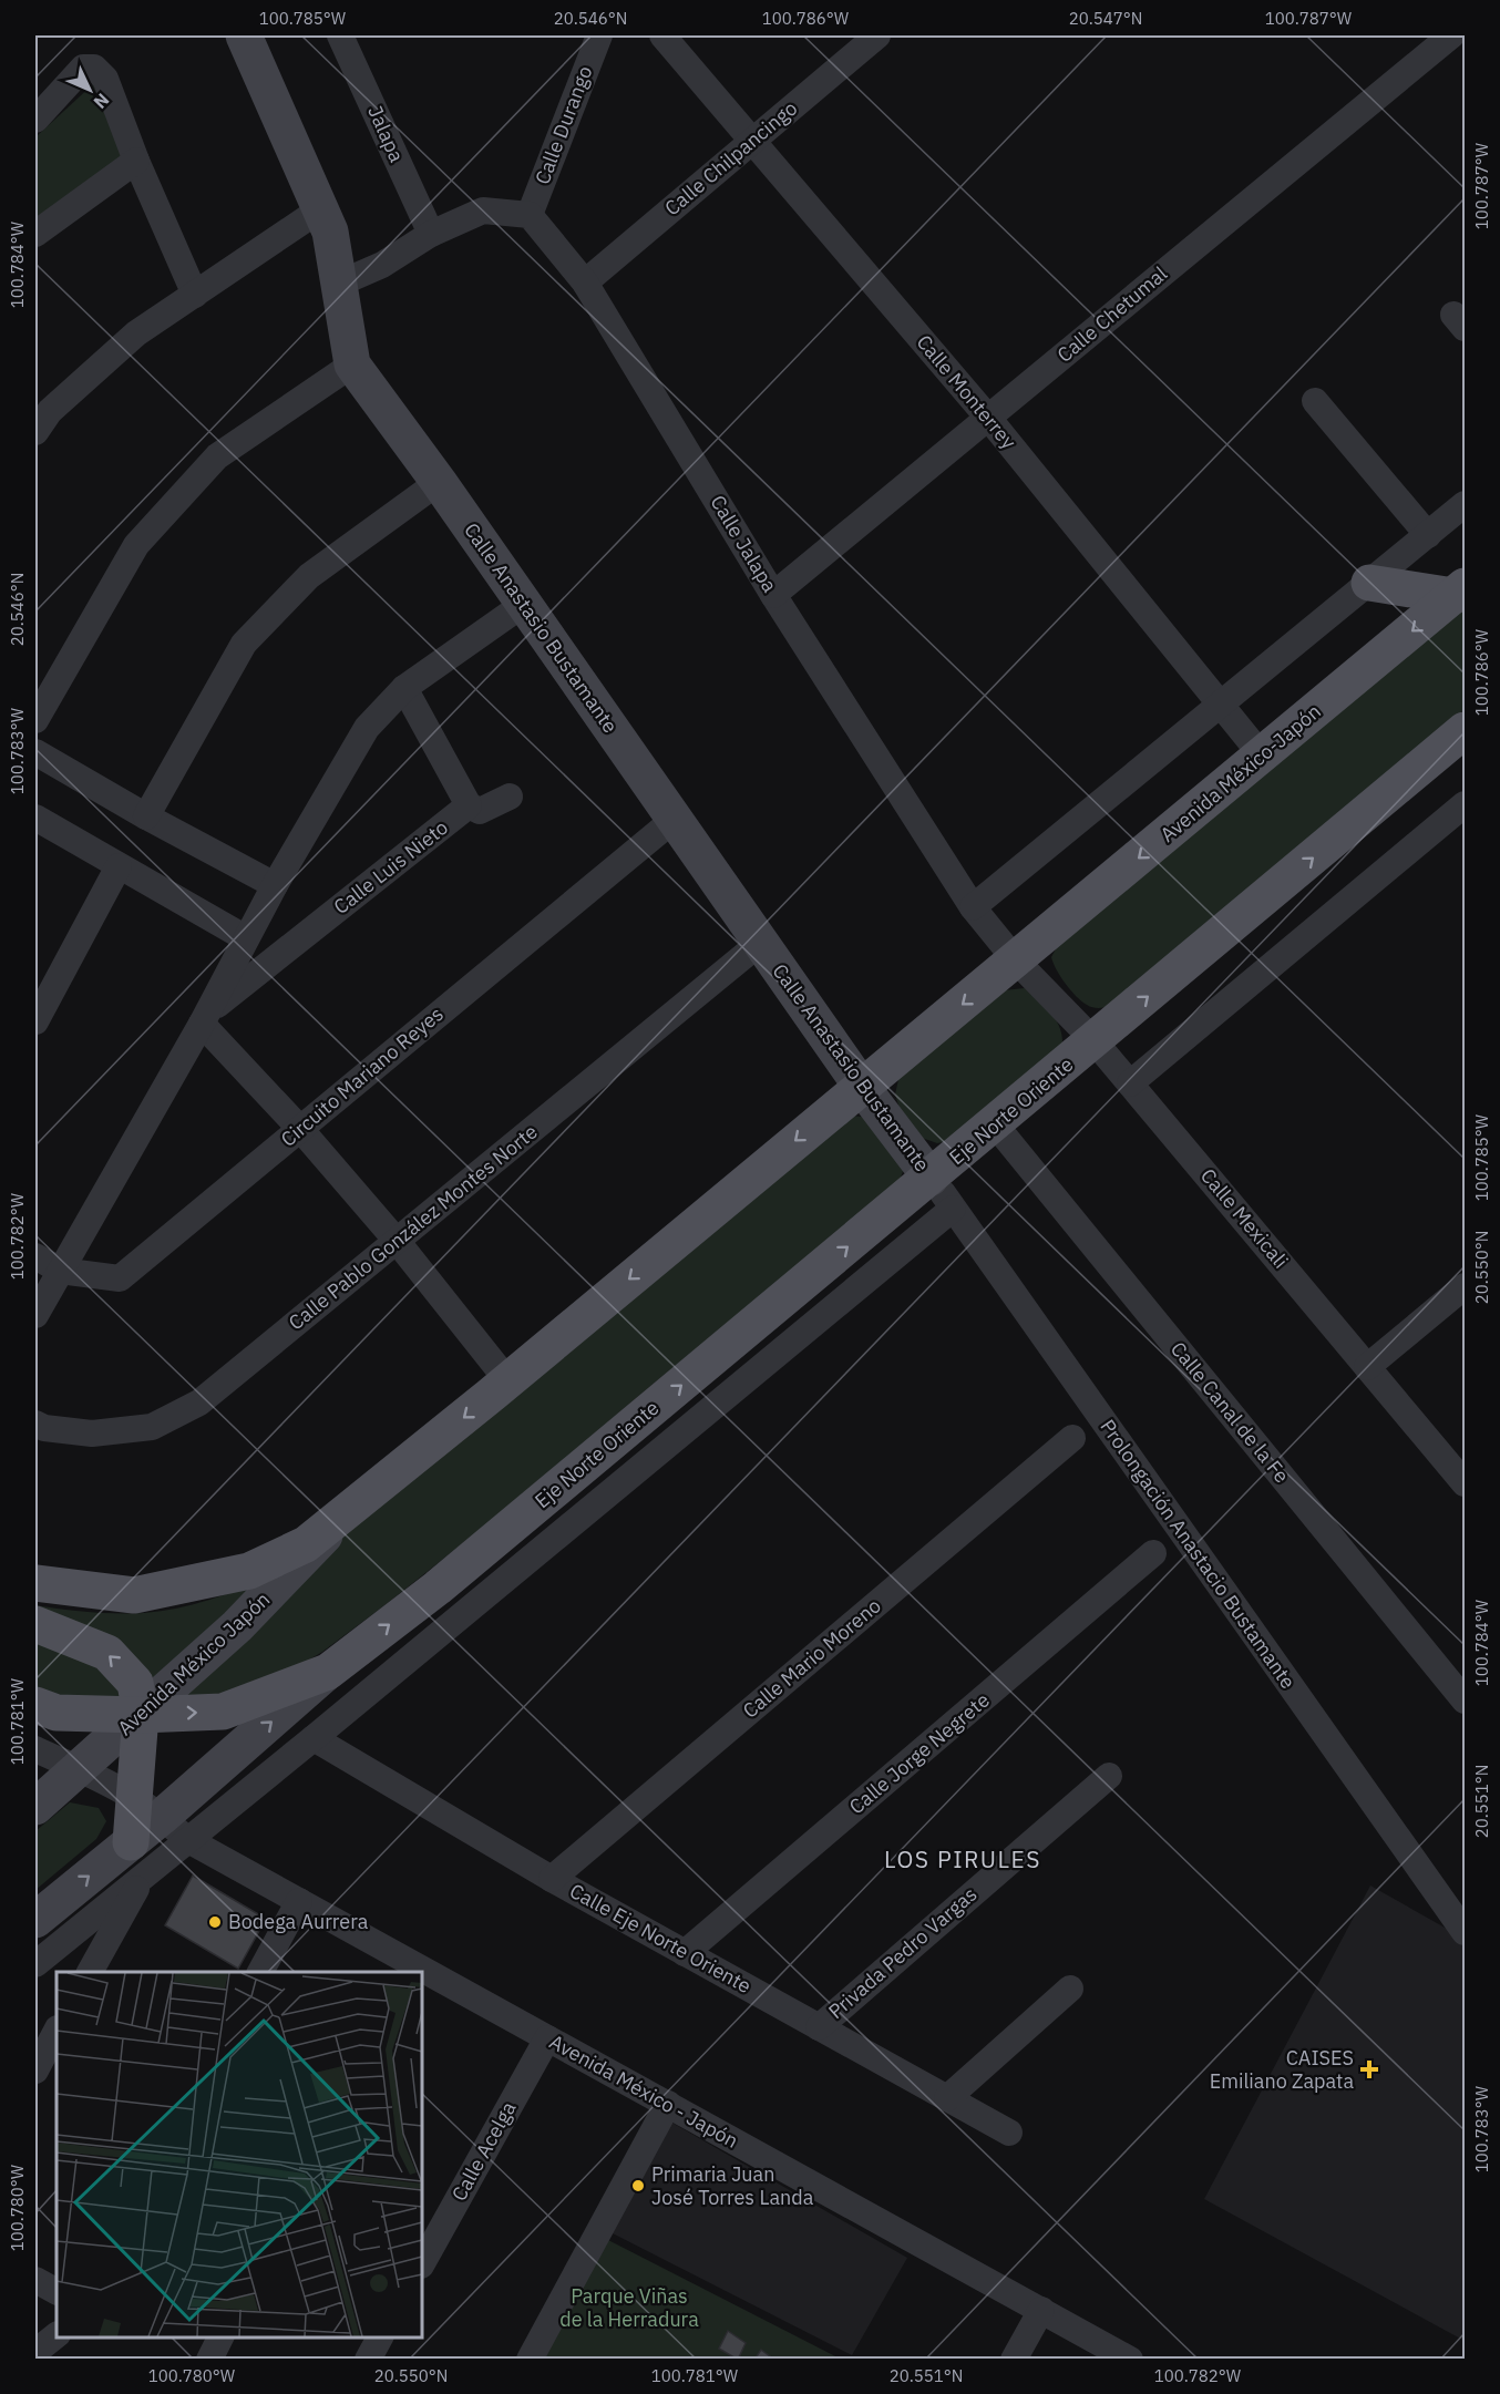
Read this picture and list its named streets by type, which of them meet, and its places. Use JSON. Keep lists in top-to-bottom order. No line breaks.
{"streets":{"main road":["Avenida México-Japón","Eje Norte Oriente"],"street":["Calle Durango","Jalapa","Calle Chilpancingo","Calle Chetumal","Calle Monterrey","Calle Jalapa","Calle Anastasio Bustamante","Calle Luis Nieto","Circuito Mariano Reyes","Calle Mexicali","Calle Pablo González Montes Norte","Calle Canal de la Fe","Prolongación Anastacio Bustamante","Calle Mario Moreno","Avenida México Japón","Calle Jorge Negrete","Calle Eje Norte Oriente","Privada Pedro Vargas","Avenida México - Japón","Calle Acelga"]},"crossings":[["Calle Durango","Calle Jalapa"],["Calle Chilpancingo","Calle Monterrey"],["Calle Chilpancingo","Calle Jalapa"],["Calle Chetumal","Calle Monterrey"],["Calle Chetumal","Calle Jalapa"],["Calle Monterrey","Avenida México-Japón"],["Calle Jalapa","Avenida México-Japón"],["Calle Jalapa","Calle Mexicali"],["Calle Anastasio Bustamante","Calle Luis Nieto"],["Calle Anastasio Bustamante","Circuito Mariano Reyes"],["Calle Anastasio Bustamante","Eje Norte Oriente"],["Calle Anastasio Bustamante","Calle Pablo González Montes Norte"],["Calle Anastasio Bustamante","Prolongación Anastacio Bustamante"],["Avenida México-Japón","Calle Mexicali"],["Calle Luis Nieto","Circuito Mariano Reyes"],["Eje Norte Oriente","Calle Mexicali"],["Eje Norte Oriente","Calle Canal de la Fe"],["Eje Norte Oriente","Prolongación Anastacio Bustamante"],["Eje Norte Oriente","Avenida México Japón"],["Eje Norte Oriente","Calle Eje Norte Oriente"],["Eje Norte Oriente","Avenida México - Japón"],["Calle Mario Moreno","Calle Eje Norte Oriente"],["Avenida México Japón","Avenida México - Japón"],["Calle Jorge Negrete","Calle Eje Norte Oriente"],["Calle Eje Norte Oriente","Privada Pedro Vargas"],["Avenida México - Japón","Calle Acelga"]],"districts":["LOS PIRULES"],"parks":["Parque Viñas de la Herradura"],"places":{"other":["Bodega Aurrera","Primaria Juan José Torres Landa"],"health":["CAISES Emiliano Zapata"]},"north":"bottom right","coordinates":["100.785°W","20.546°N","100.786°W","20.547°N","100.787°W","100.784°W","100.783°W","100.782°W","20.550°N","100.781°W","20.551°N","100.780°W"]}
